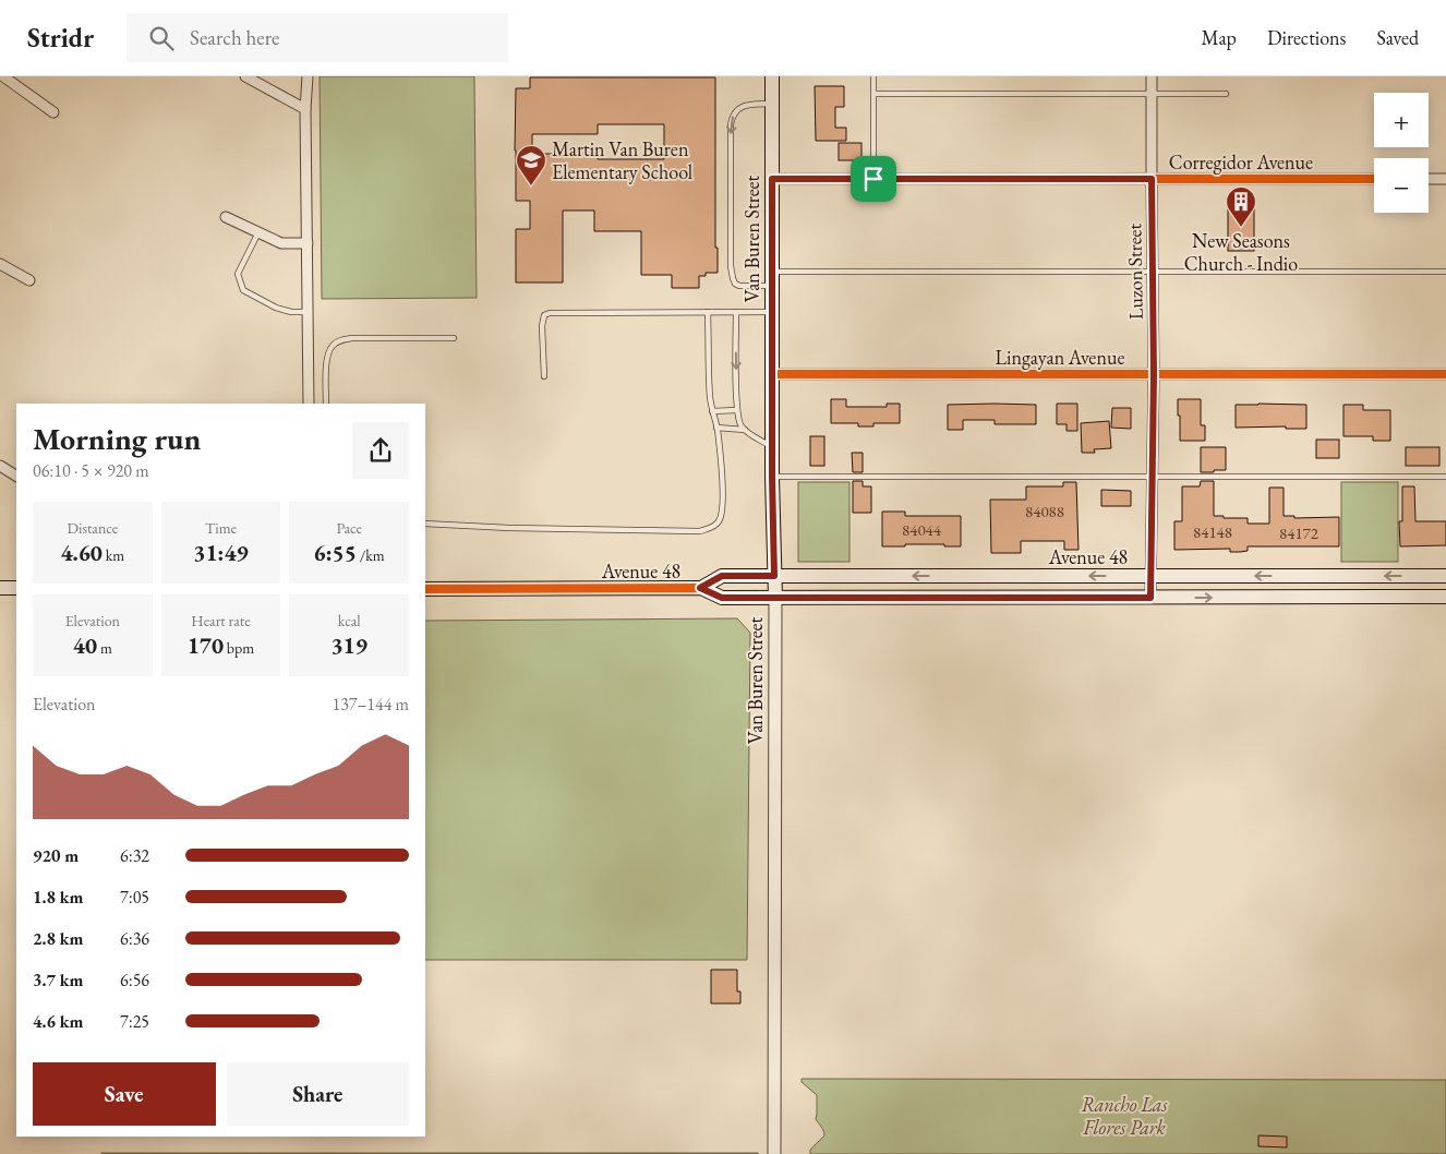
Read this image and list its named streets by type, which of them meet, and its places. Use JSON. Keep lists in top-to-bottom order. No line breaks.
{"streets":{"main road":["Van Buren Street","Avenue 48"],"street":["Corregidor Avenue","Luzon Street","Lingayan Avenue"]},"crossings":[["Corregidor Avenue","Van Buren Street"],["Corregidor Avenue","Luzon Street"],["Van Buren Street","Lingayan Avenue"],["Van Buren Street","Avenue 48"],["Luzon Street","Lingayan Avenue"],["Luzon Street","Avenue 48"]],"parks":["Rancho Las Flores Park"],"places":{"school or university":["Martin Van Buren Elementary School"],"building":["New Seasons Church - Indio"]},"house_numbers":["84088","84044","84148","84172"],"page":{"header":"Stridr","search":"Search here","nav":["Map","Directions","Saved"],"map_buttons":["+","−"],"heading":["Morning run","06:10 · 5 × 920 m"],"stats":[["Distance","4.60 km"],["Time","31:49"],["Pace","6:55 /km"],["Elevation","40 m"],["Heart rate","170 bpm"],["kcal","319"]],"chart":["Elevation","137–144 m"],"list":[{"name":"920 m","note":"6:32"},{"name":"1.8 km","note":"7:05"},{"name":"2.8 km","note":"6:36"},{"name":"3.7 km","note":"6:56"},{"name":"4.6 km","note":"7:25"}],"buttons":["Save","Share"]}}
